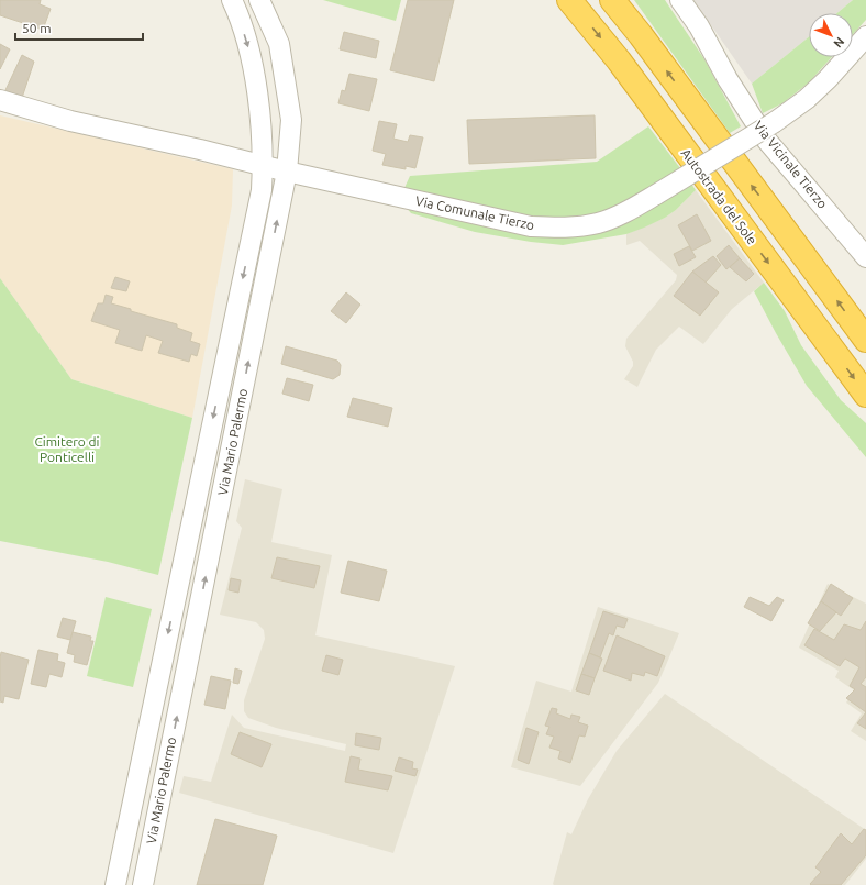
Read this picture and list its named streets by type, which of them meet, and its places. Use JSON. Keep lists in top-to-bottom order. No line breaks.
{"streets":{"highway":["Autostrada del Sole"],"street":["Via Vicinale Tierzo","Via Comunale Tierzo","Via Mario Palermo"]},"crossings":[["Via Comunale Tierzo","Via Mario Palermo"]],"parks":["Cimitero di Ponticelli"],"scale_bar":"50 m","north":"bottom right"}
